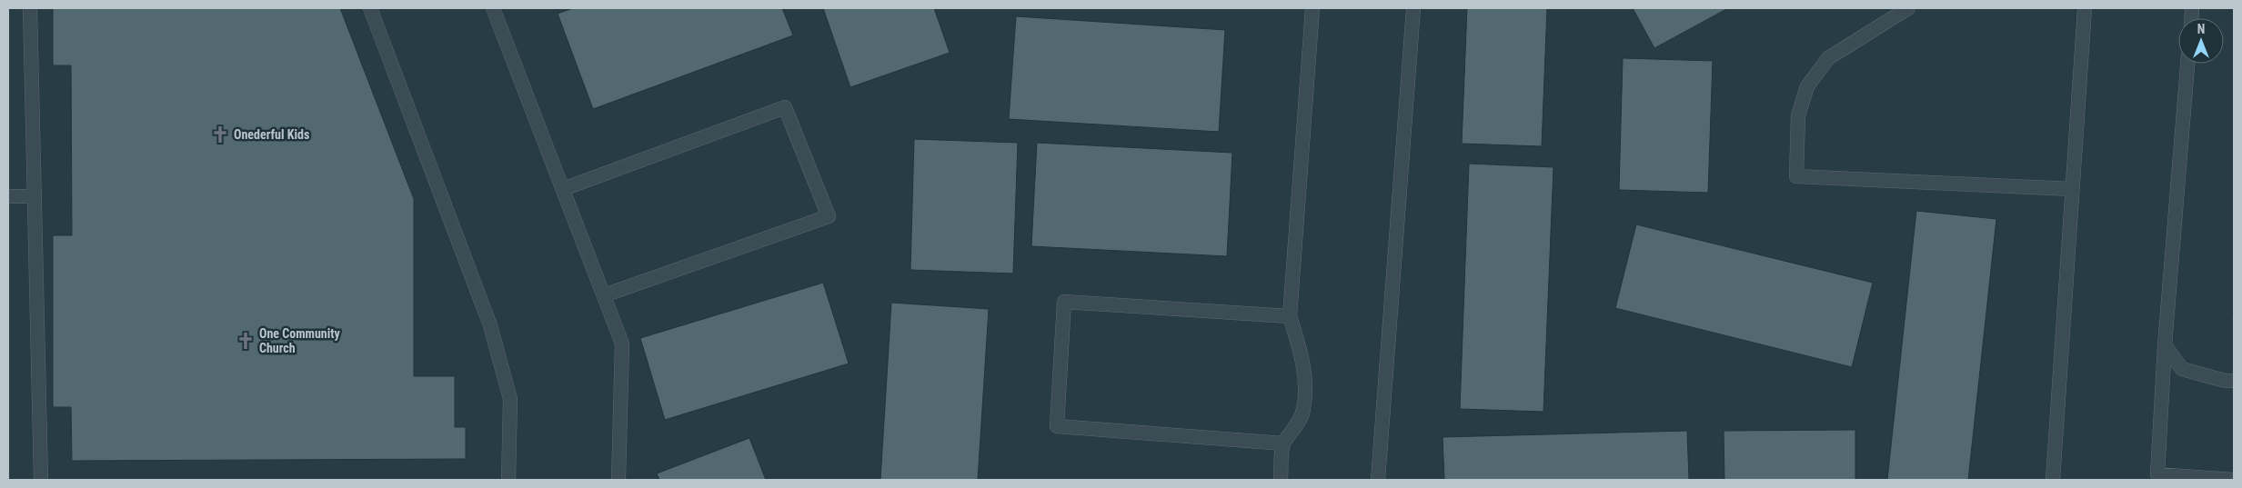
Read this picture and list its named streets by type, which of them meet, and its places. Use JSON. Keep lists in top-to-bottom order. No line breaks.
{"places":{"church":["Onederful Kids","One Community Church"]},"north":"top"}
